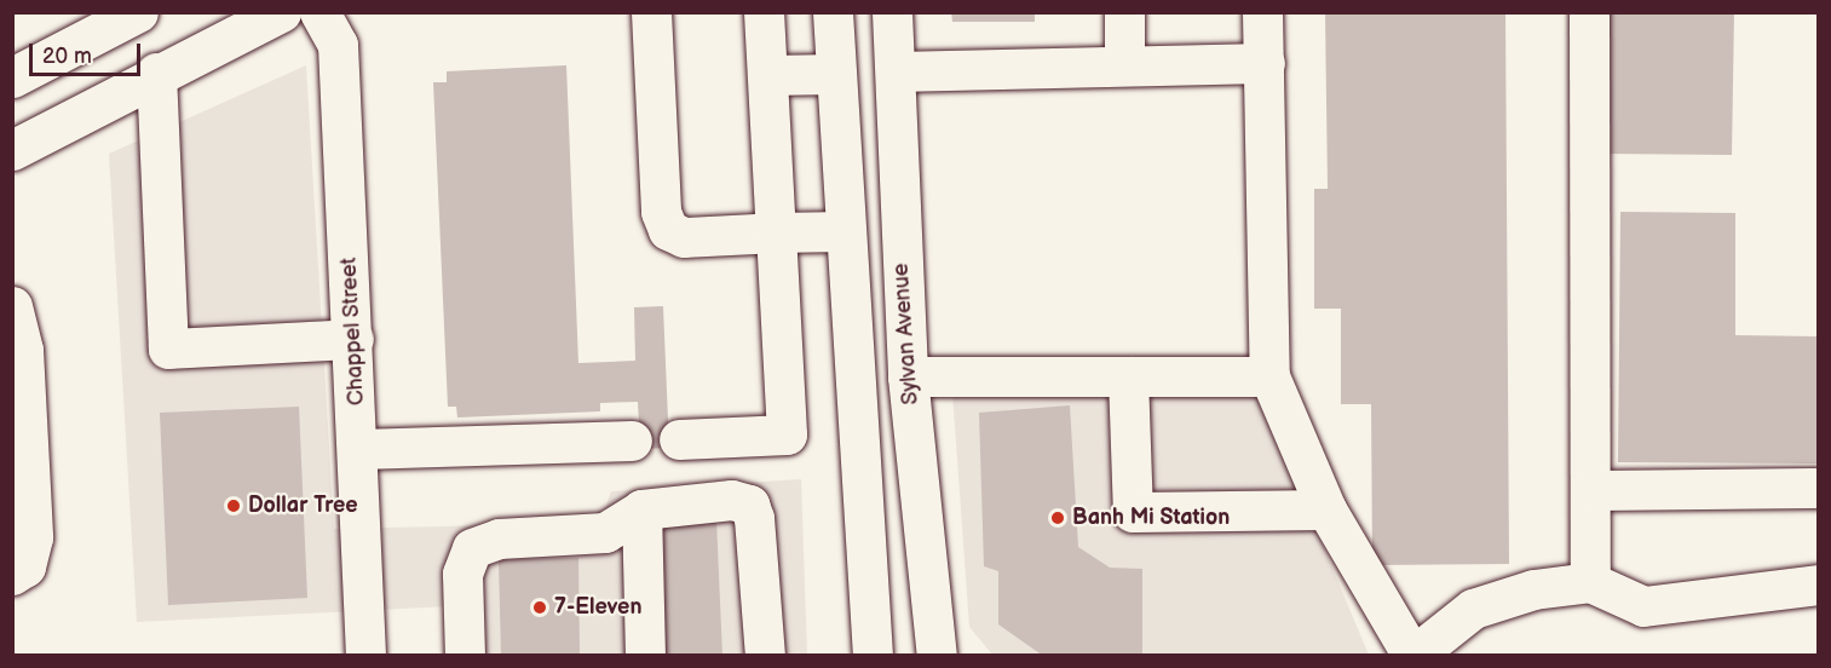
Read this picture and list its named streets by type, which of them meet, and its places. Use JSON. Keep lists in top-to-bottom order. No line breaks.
{"streets":{"main road":["Chappel Street","Sylvan Avenue"]},"places":["Dollar Tree","Banh Mi Station","7-Eleven"],"scale_bar":"20 m"}
